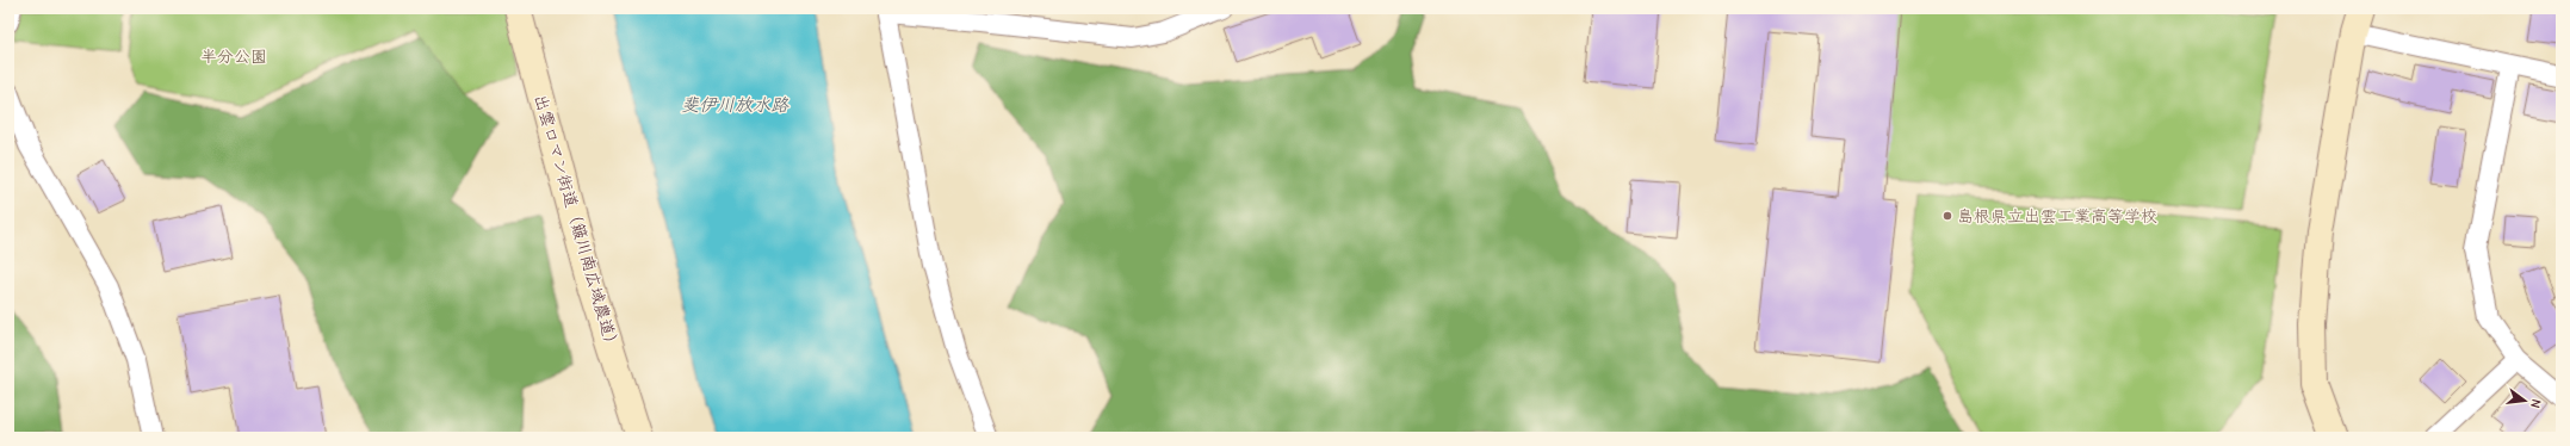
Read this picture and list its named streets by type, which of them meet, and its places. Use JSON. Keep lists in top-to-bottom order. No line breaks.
{"streets":{"street":["出雲ロマン街道（簸川南広域農道）"]},"water":["斐伊川放水路"],"parks":["半分公園"],"places":["島根県立出雲工業高等学校"],"north":"right"}
